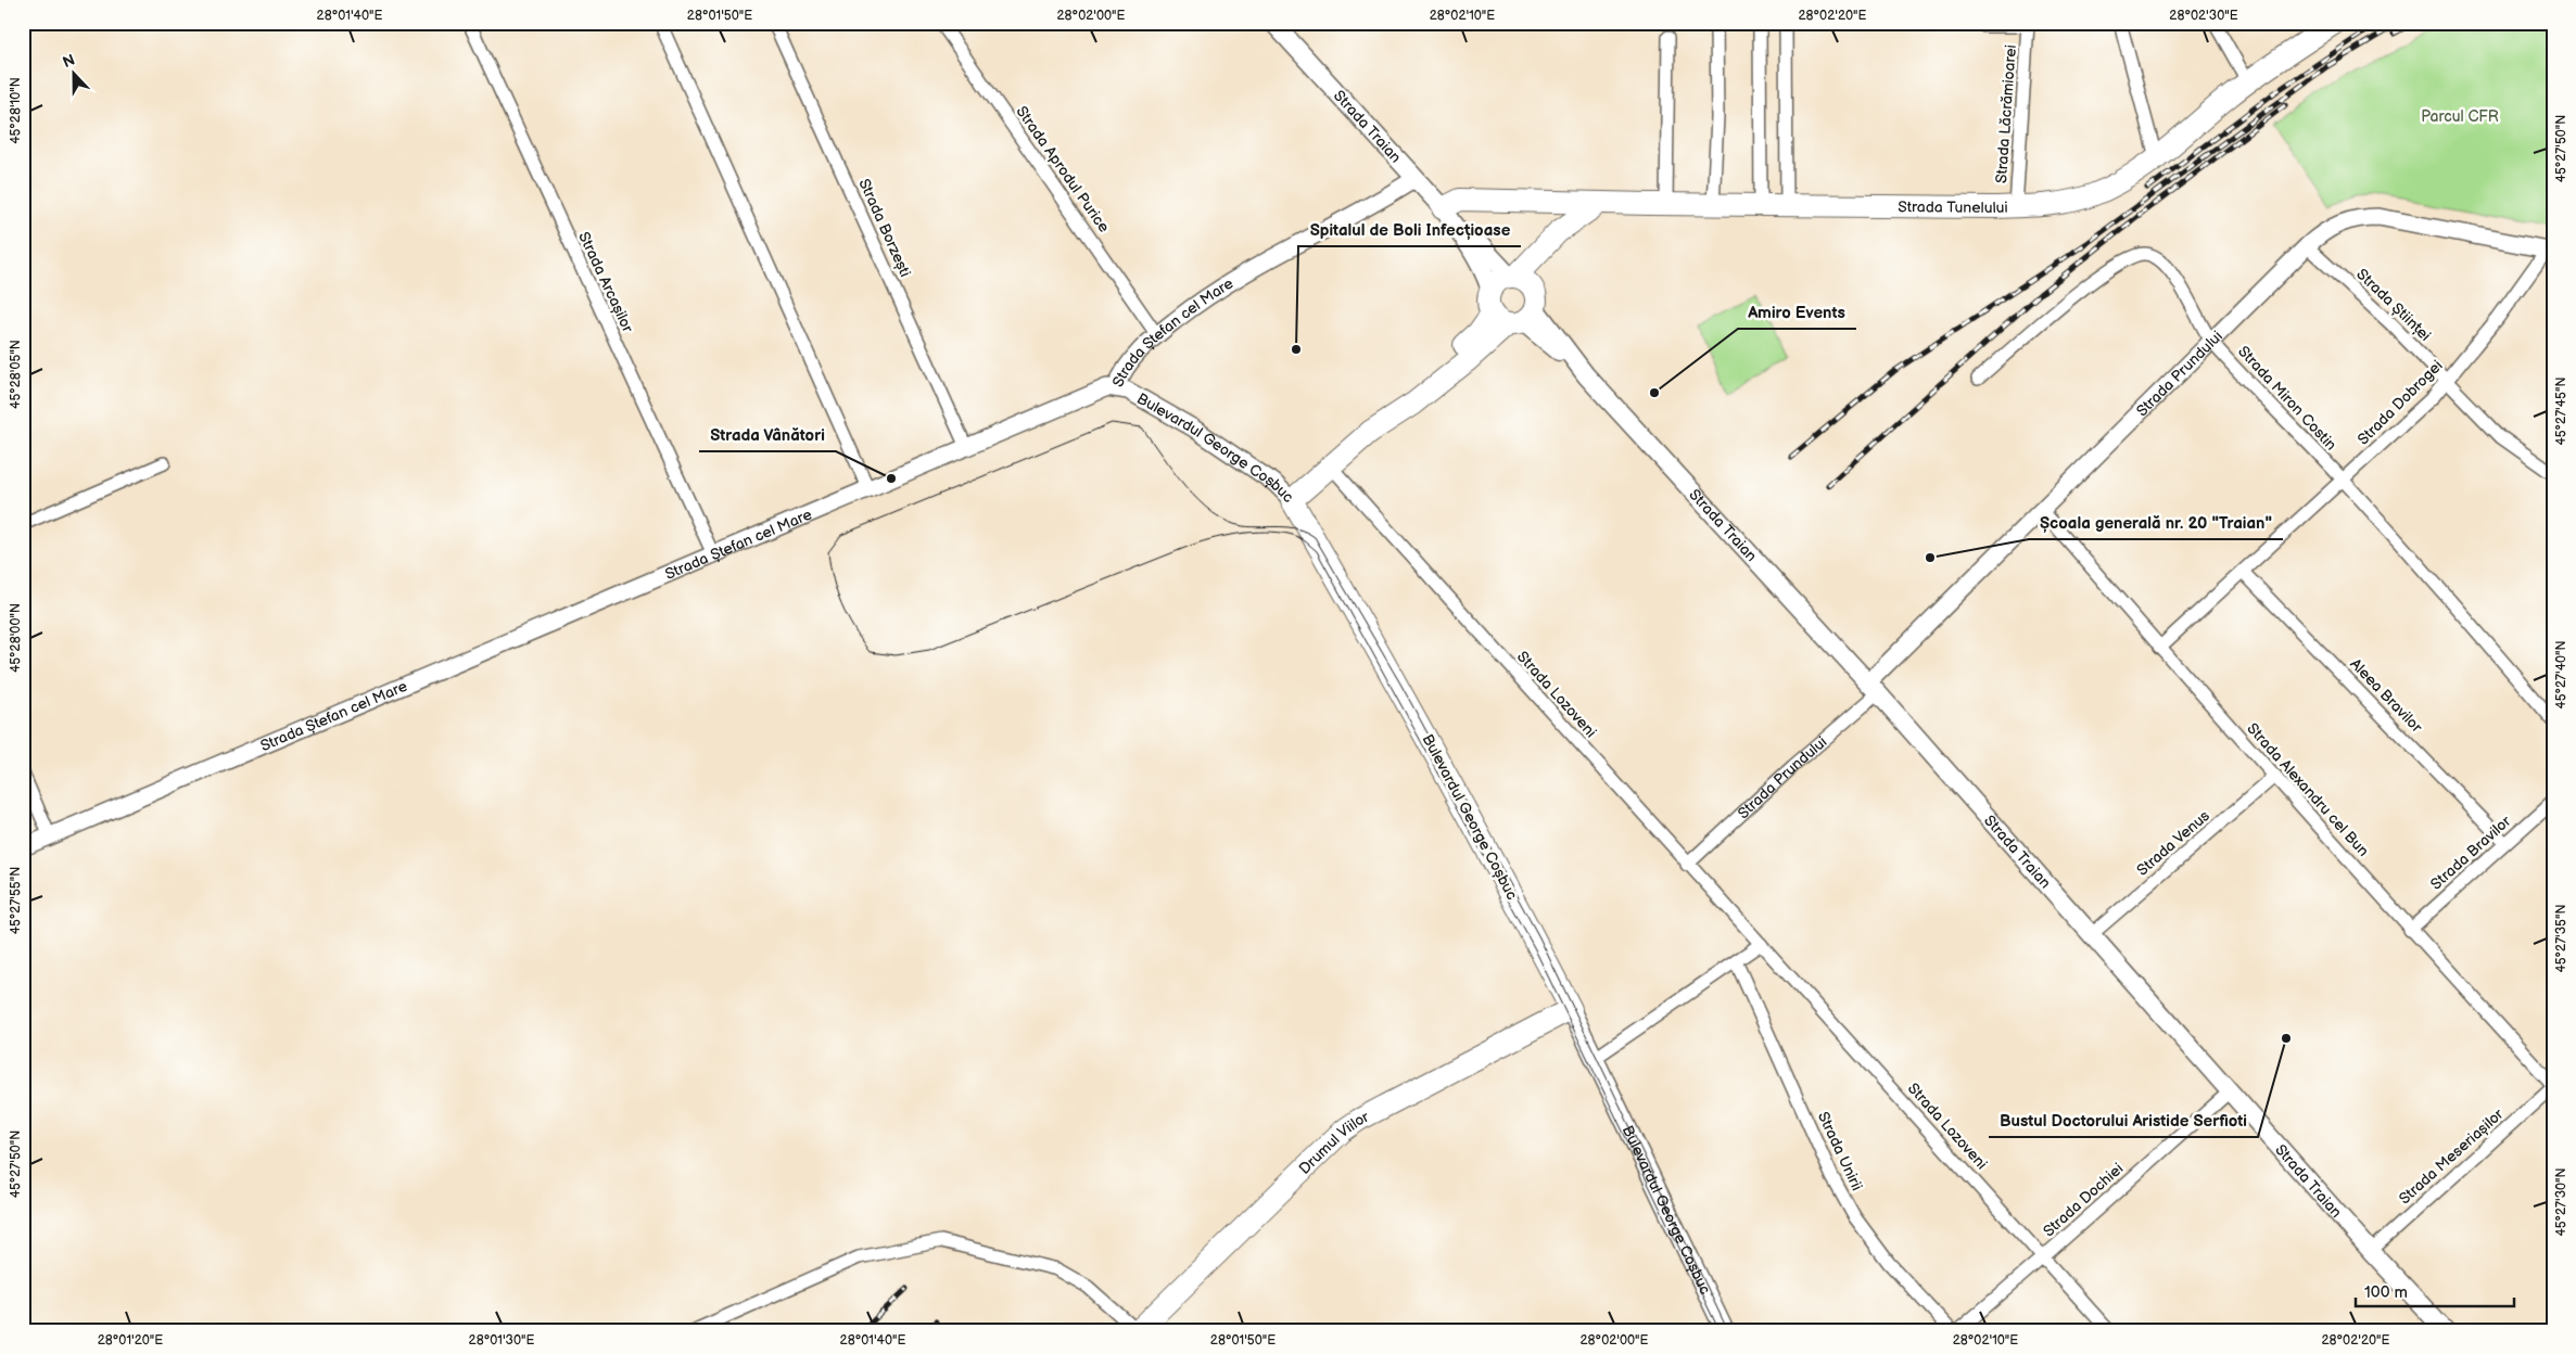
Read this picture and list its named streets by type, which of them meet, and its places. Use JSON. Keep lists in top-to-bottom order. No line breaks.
{"streets":{"highway":["Strada Tunelului","Bulevardul George Coșbuc","Drumul Viilor"],"main road":["Strada Traian"],"street":["Strada Lăcrămioarei","Strada Aprodul Purice","Strada Borzești","Strada Arcașilor","Strada Științei","Strada Ștefan cel Mare","Strada Prundului","Strada Miron Costin","Strada Dobrogei","Strada Lozoveni","Aleea Bravilor","Strada Alexandru cel Bun","Strada Venus","Strada Bravilor","Strada Unirii","Strada Meseriașilor","Strada Dochiei"]},"crossings":[["Strada Lăcrămioarei","Strada Tunelului"],["Strada Traian","Strada Tunelului"],["Strada Traian","Strada Ștefan cel Mare"],["Strada Traian","Strada Prundului"],["Strada Traian","Strada Venus"],["Strada Traian","Strada Meseriașilor"],["Strada Traian","Strada Dochiei"],["Strada Aprodul Purice","Strada Ștefan cel Mare"],["Strada Borzești","Strada Ștefan cel Mare"],["Strada Arcașilor","Strada Ștefan cel Mare"],["Strada Științei","Strada Prundului"],["Strada Științei","Strada Dobrogei"],["Strada Ștefan cel Mare","Bulevardul George Coșbuc"],["Strada Prundului","Strada Miron Costin"],["Strada Prundului","Strada Dobrogei"],["Strada Prundului","Strada Lozoveni"],["Strada Prundului","Strada Alexandru cel Bun"],["Strada Miron Costin","Strada Dobrogei"],["Strada Dobrogei","Aleea Bravilor"],["Strada Dobrogei","Strada Alexandru cel Bun"],["Bulevardul George Coșbuc","Drumul Viilor"],["Strada Lozoveni","Strada Dochiei"],["Aleea Bravilor","Strada Bravilor"],["Strada Alexandru cel Bun","Strada Venus"],["Strada Alexandru cel Bun","Strada Bravilor"],["Strada Alexandru cel Bun","Strada Meseriașilor"]],"parks":["Parcul CFR"],"places":["Spitalul de Boli Infecțioase","Amiro Events","Strada Vânători","Școala generală nr. 20 \"Traian\"","Bustul Doctorului Aristide Serfioti"],"scale_bar":"100 m","north":"top","coordinates":["28°01'40\"E","28°01'50\"E","28°02'00\"E","28°02'10\"E","28°02'20\"E","28°02'30\"E","45°28'10\"N","45°27'50\"N","45°28'05\"N","45°27'45\"N","45°28'00\"N","45°27'40\"N","45°27'55\"N","45°27'35\"N","45°27'30\"N","28°01'20\"E","28°01'30\"E"]}
